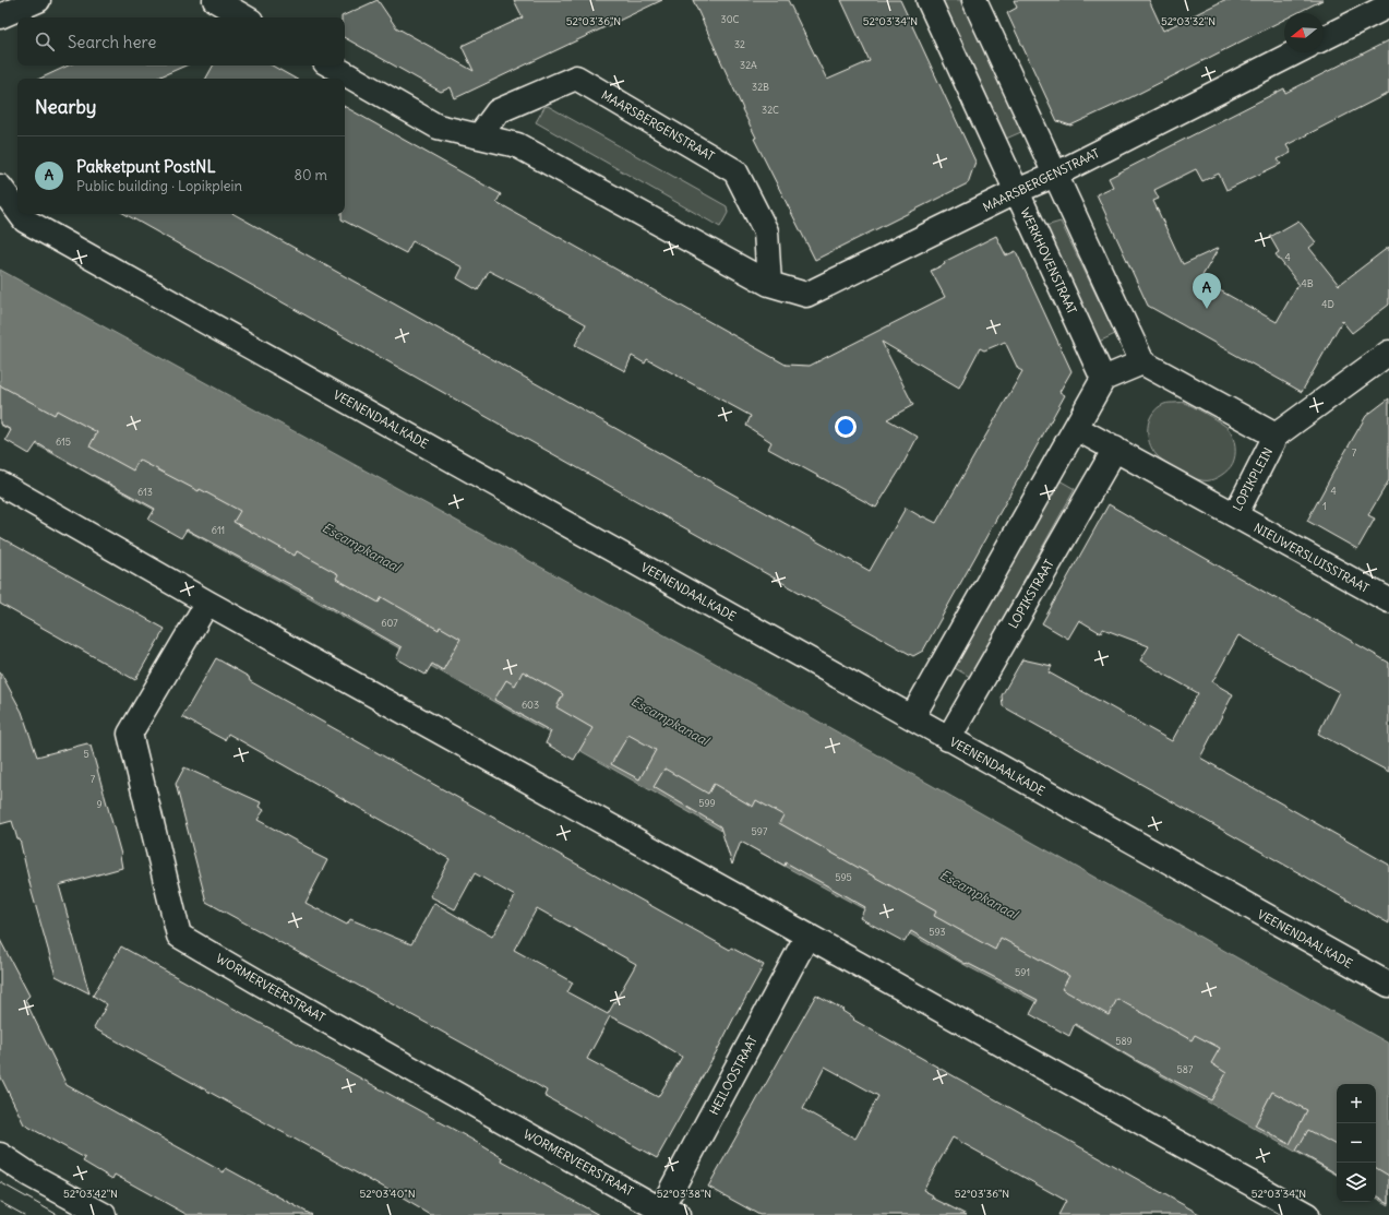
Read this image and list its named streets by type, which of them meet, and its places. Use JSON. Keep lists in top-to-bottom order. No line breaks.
{"streets":{"street":["MAARSBERGENSTRAAT","WERKHOVENSTRAAT","VEENENDAALKADE","LOPIKPLEIN","NIEUWERSLUISSTRAAT","LOPIKSTRAAT","WORMERVEERSTRAAT","HEILOOSTRAAT"]},"crossings":[["MAARSBERGENSTRAAT","WERKHOVENSTRAAT"],["VEENENDAALKADE","LOPIKSTRAAT"],["LOPIKPLEIN","NIEUWERSLUISSTRAAT"],["LOPIKPLEIN","LOPIKSTRAAT"],["WORMERVEERSTRAAT","HEILOOSTRAAT"]],"water":["Escampkanaal"],"house_numbers":["30C","32","32A","32B","32C","4","4B","4D","615","7","4","613","1","611","607","603","5","7","599","9","597","595","593","591","589","587"],"north":"left","page":{"search":"Search here","heading":"Nearby","list":[{"mark":"A","name":"Pakketpunt PostNL","note":"Public building · Lopikplein","value":"80 m"}],"pins":"A","map_buttons":["+","−"]},"coordinates":["52°03'36\"N","52°03'34\"N","52°03'32\"N","52°03'42\"N","52°03'40\"N","52°03'38\"N"]}
